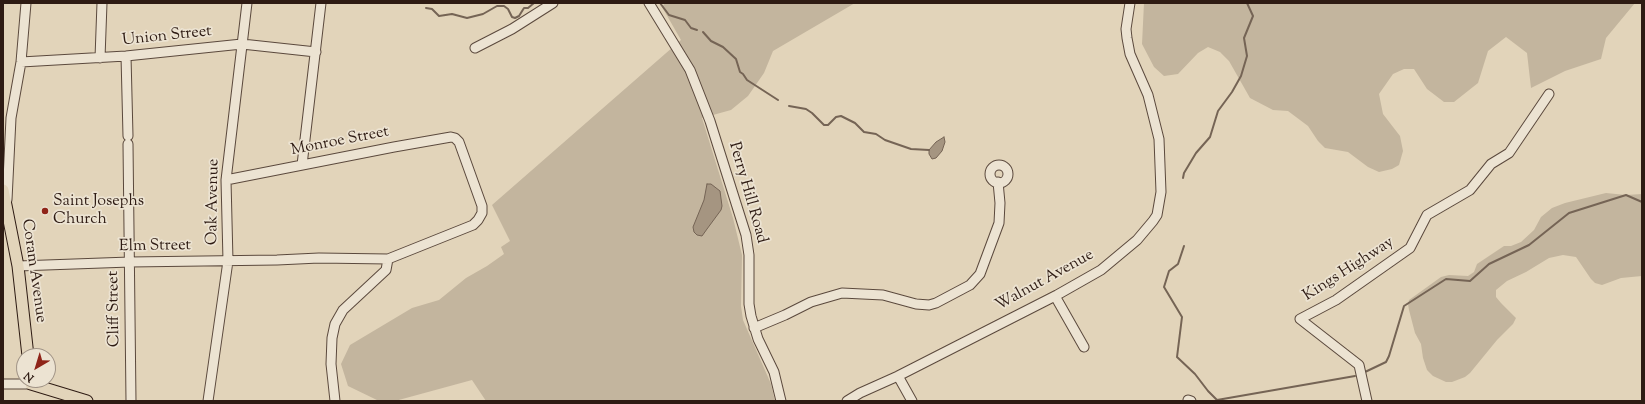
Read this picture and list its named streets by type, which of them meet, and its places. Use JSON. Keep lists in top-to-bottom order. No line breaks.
{"streets":{"main road":["Coram Avenue"],"street":["Union Street","Monroe Street","Perry Hill Road","Oak Avenue","Elm Street","Kings Highway","Walnut Avenue","Cliff Street"]},"crossings":[["Union Street","Oak Avenue"],["Union Street","Cliff Street"],["Monroe Street","Oak Avenue"],["Monroe Street","Elm Street"],["Oak Avenue","Elm Street"],["Elm Street","Coram Avenue"],["Elm Street","Cliff Street"]],"places":["Saint Josephs Church"],"north":"bottom left"}
